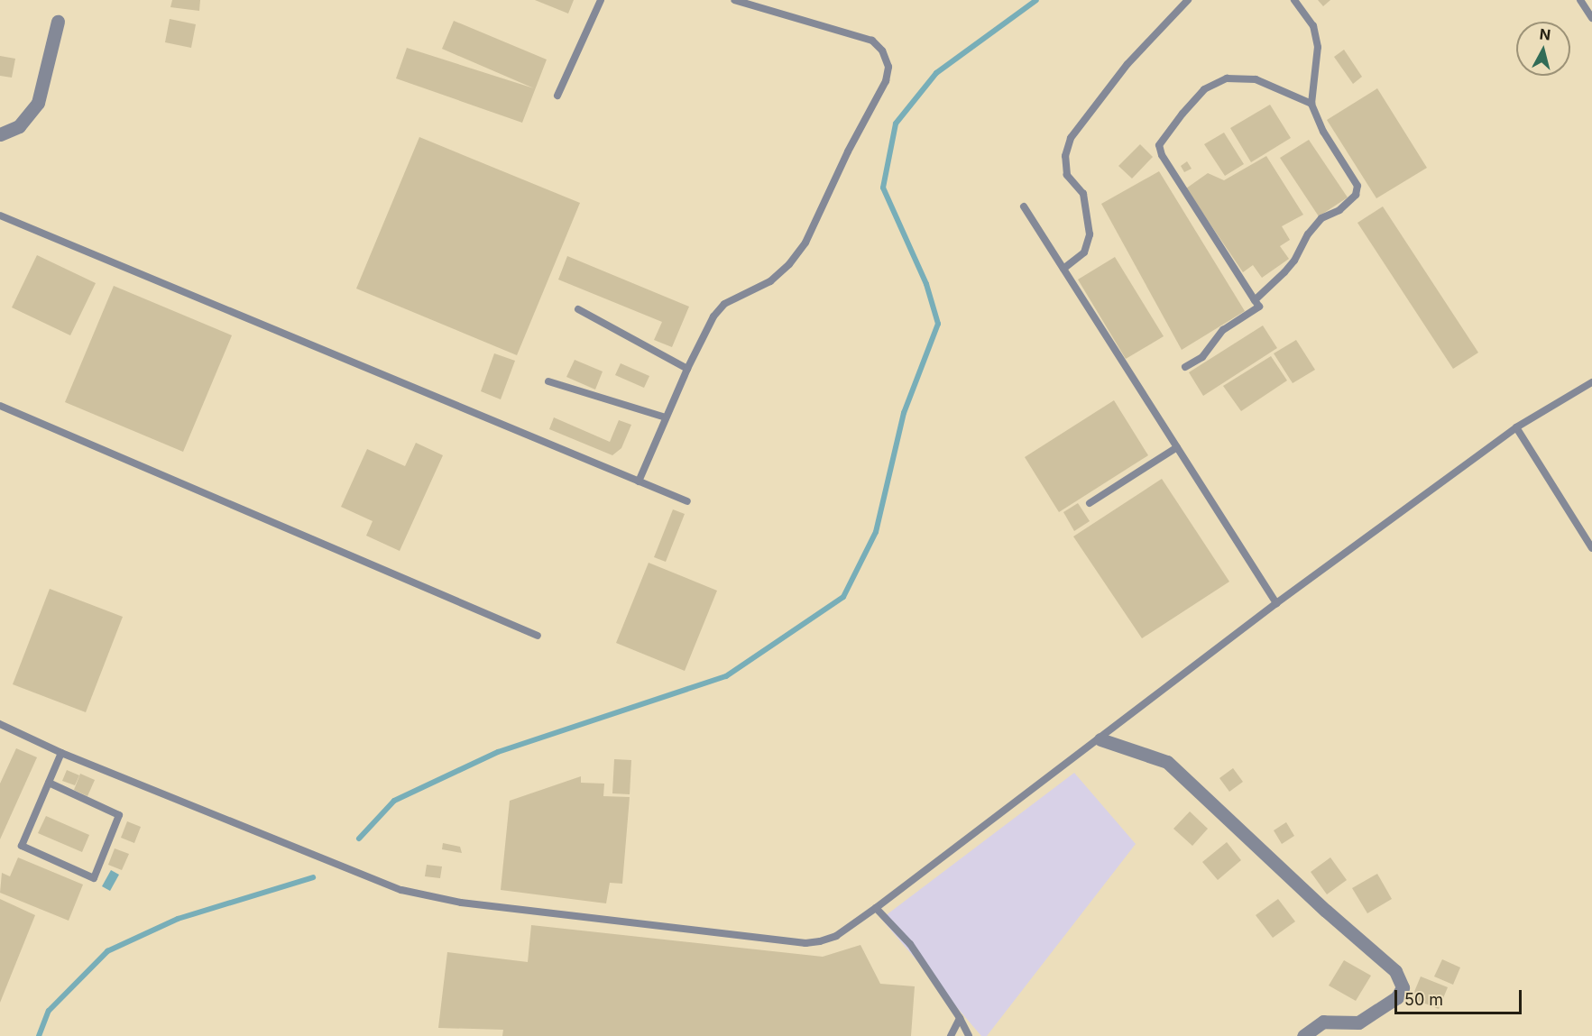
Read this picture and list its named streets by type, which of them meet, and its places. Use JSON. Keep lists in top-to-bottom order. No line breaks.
{"scale_bar":"50 m","north":"top"}
